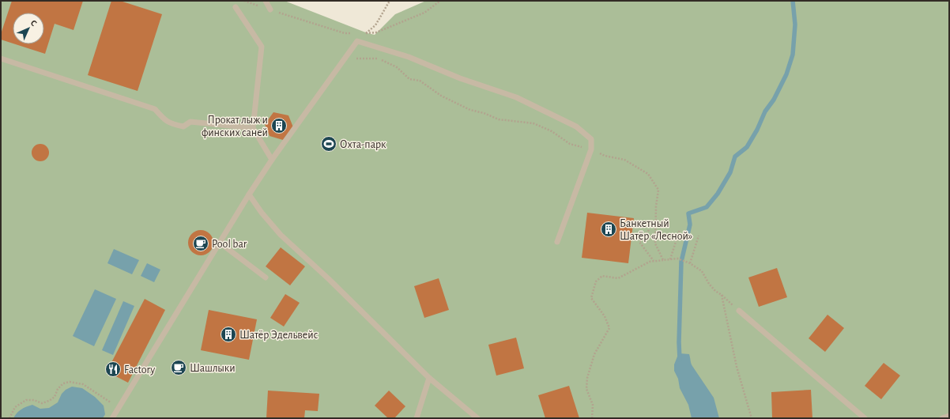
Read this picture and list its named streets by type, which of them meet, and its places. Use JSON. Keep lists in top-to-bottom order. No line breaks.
{"places":{"building":["Прокат лыж и финских саней","Банкетный Шатёр «Лесной»","Шатёр Эдельвейс"],"sports":["Охта-парк"],"cafe":["Pool bar","Шашлыки"],"restaurant":["Factory"]},"north":"top right"}
